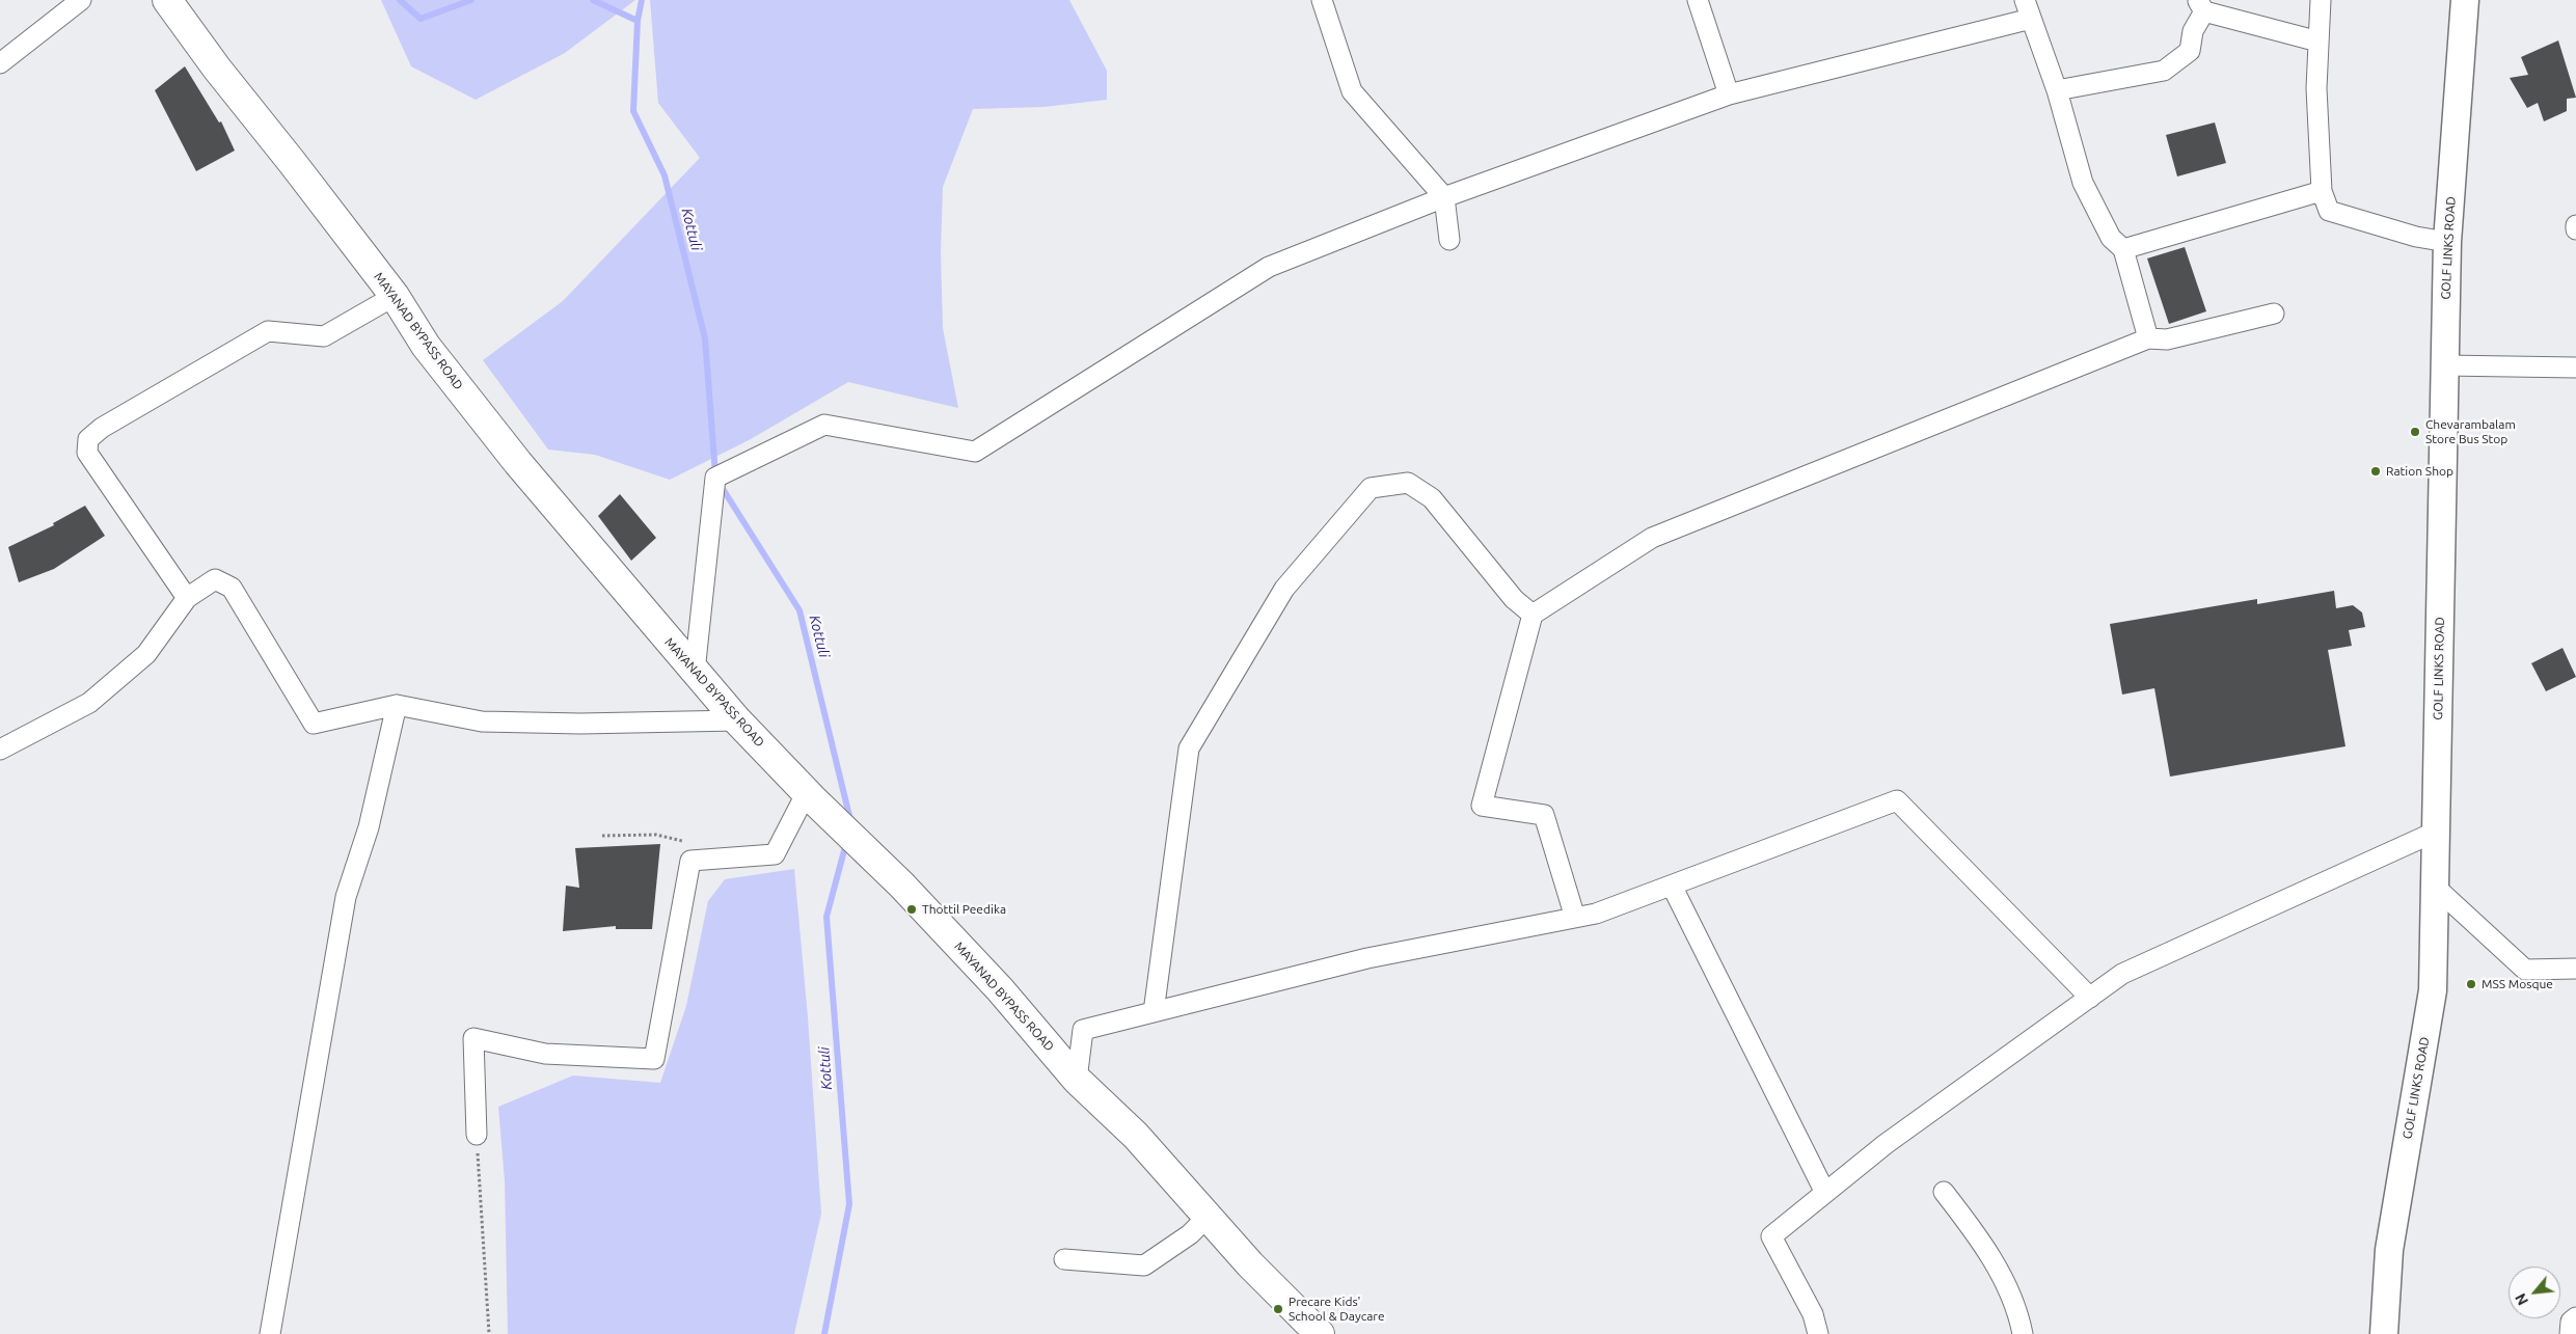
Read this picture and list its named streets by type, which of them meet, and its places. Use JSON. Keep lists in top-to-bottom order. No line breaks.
{"streets":{"main road":["GOLF LINKS ROAD","MAYANAD BYPASS ROAD"]},"water":["Kottuli"],"places":["Chevarambalam Store Bus Stop","Ration Shop","Thottil Peedika","MSS Mosque","Precare Kids' School & Daycare"],"north":"bottom left"}
